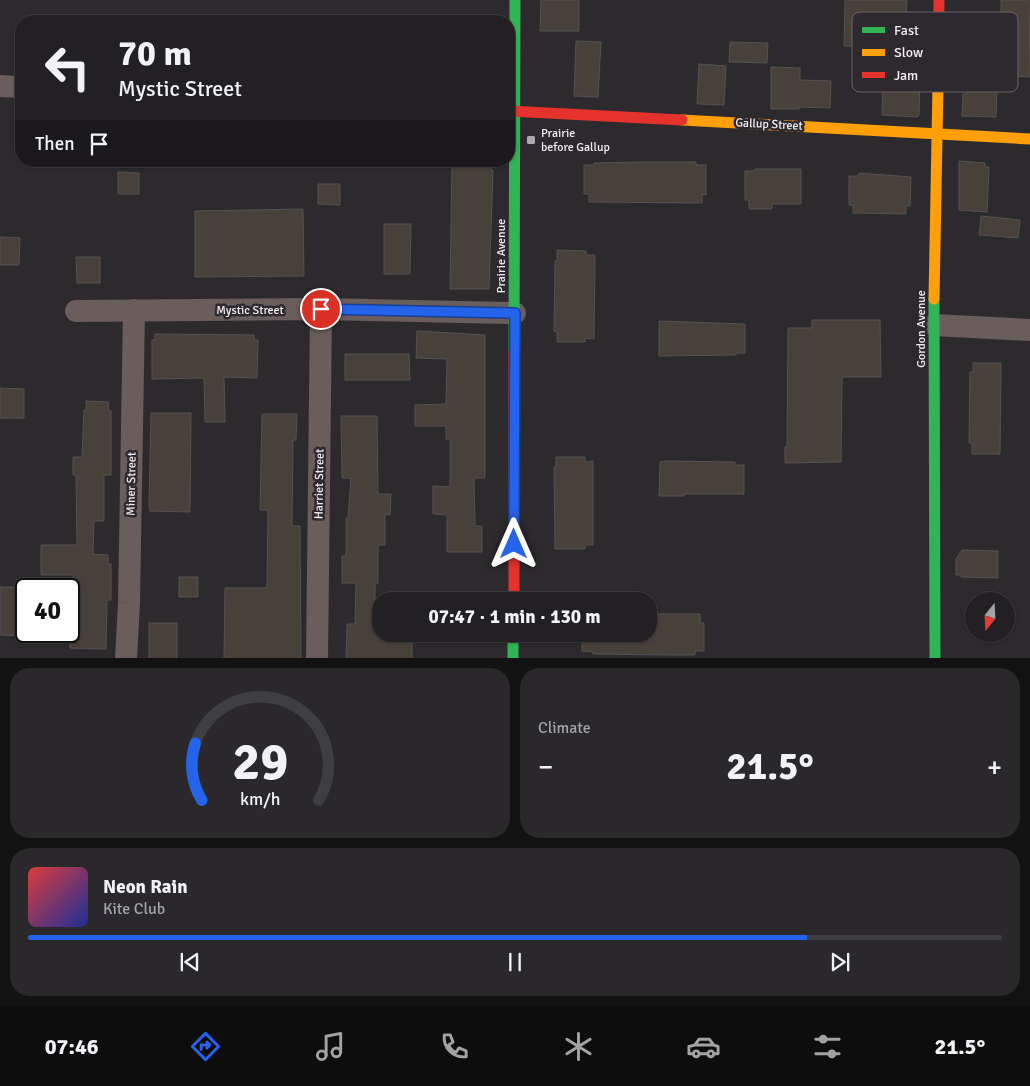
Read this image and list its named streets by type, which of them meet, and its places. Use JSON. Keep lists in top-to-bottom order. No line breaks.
{"streets":{"street":["Gallup Street","Prairie Avenue","Mystic Street","Gordon Avenue","Miner Street","Harriet Street"]},"crossings":[["Gallup Street","Gordon Avenue"],["Prairie Avenue","Mystic Street"],["Mystic Street","Miner Street"],["Mystic Street","Harriet Street"]],"places":{"transit":["Prairie before Gallup"]},"legend":["Fast","Slow","Jam"],"north":"bottom","page":{"turn":["70 m","Mystic Street"],"then":"Then","limit":"40","trip":"07:47 · 1 min · 130 m","tile":"Climate","heat":["−","21.5°","+"],"song":["Neon Rain","Kite Club"],"tabs":["07:46","21.5°"],"gauge":["29","km/h"]}}
